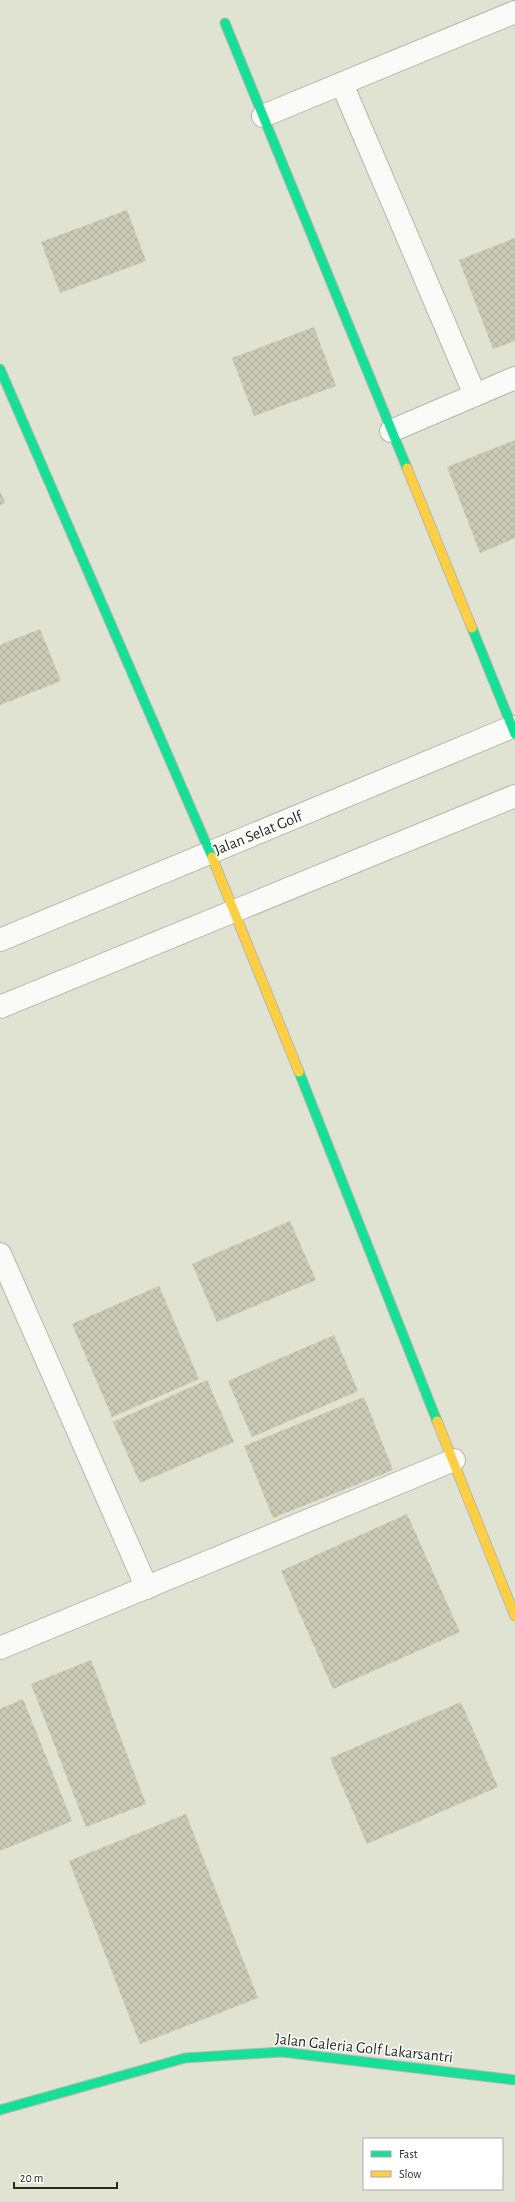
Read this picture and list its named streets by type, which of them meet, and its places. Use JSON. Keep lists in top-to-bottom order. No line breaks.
{"streets":{"street":["Jalan Selat Golf","Jalan Galeria Golf Lakarsantri"]},"legend":["Fast","Slow"],"scale_bar":"20 m"}
